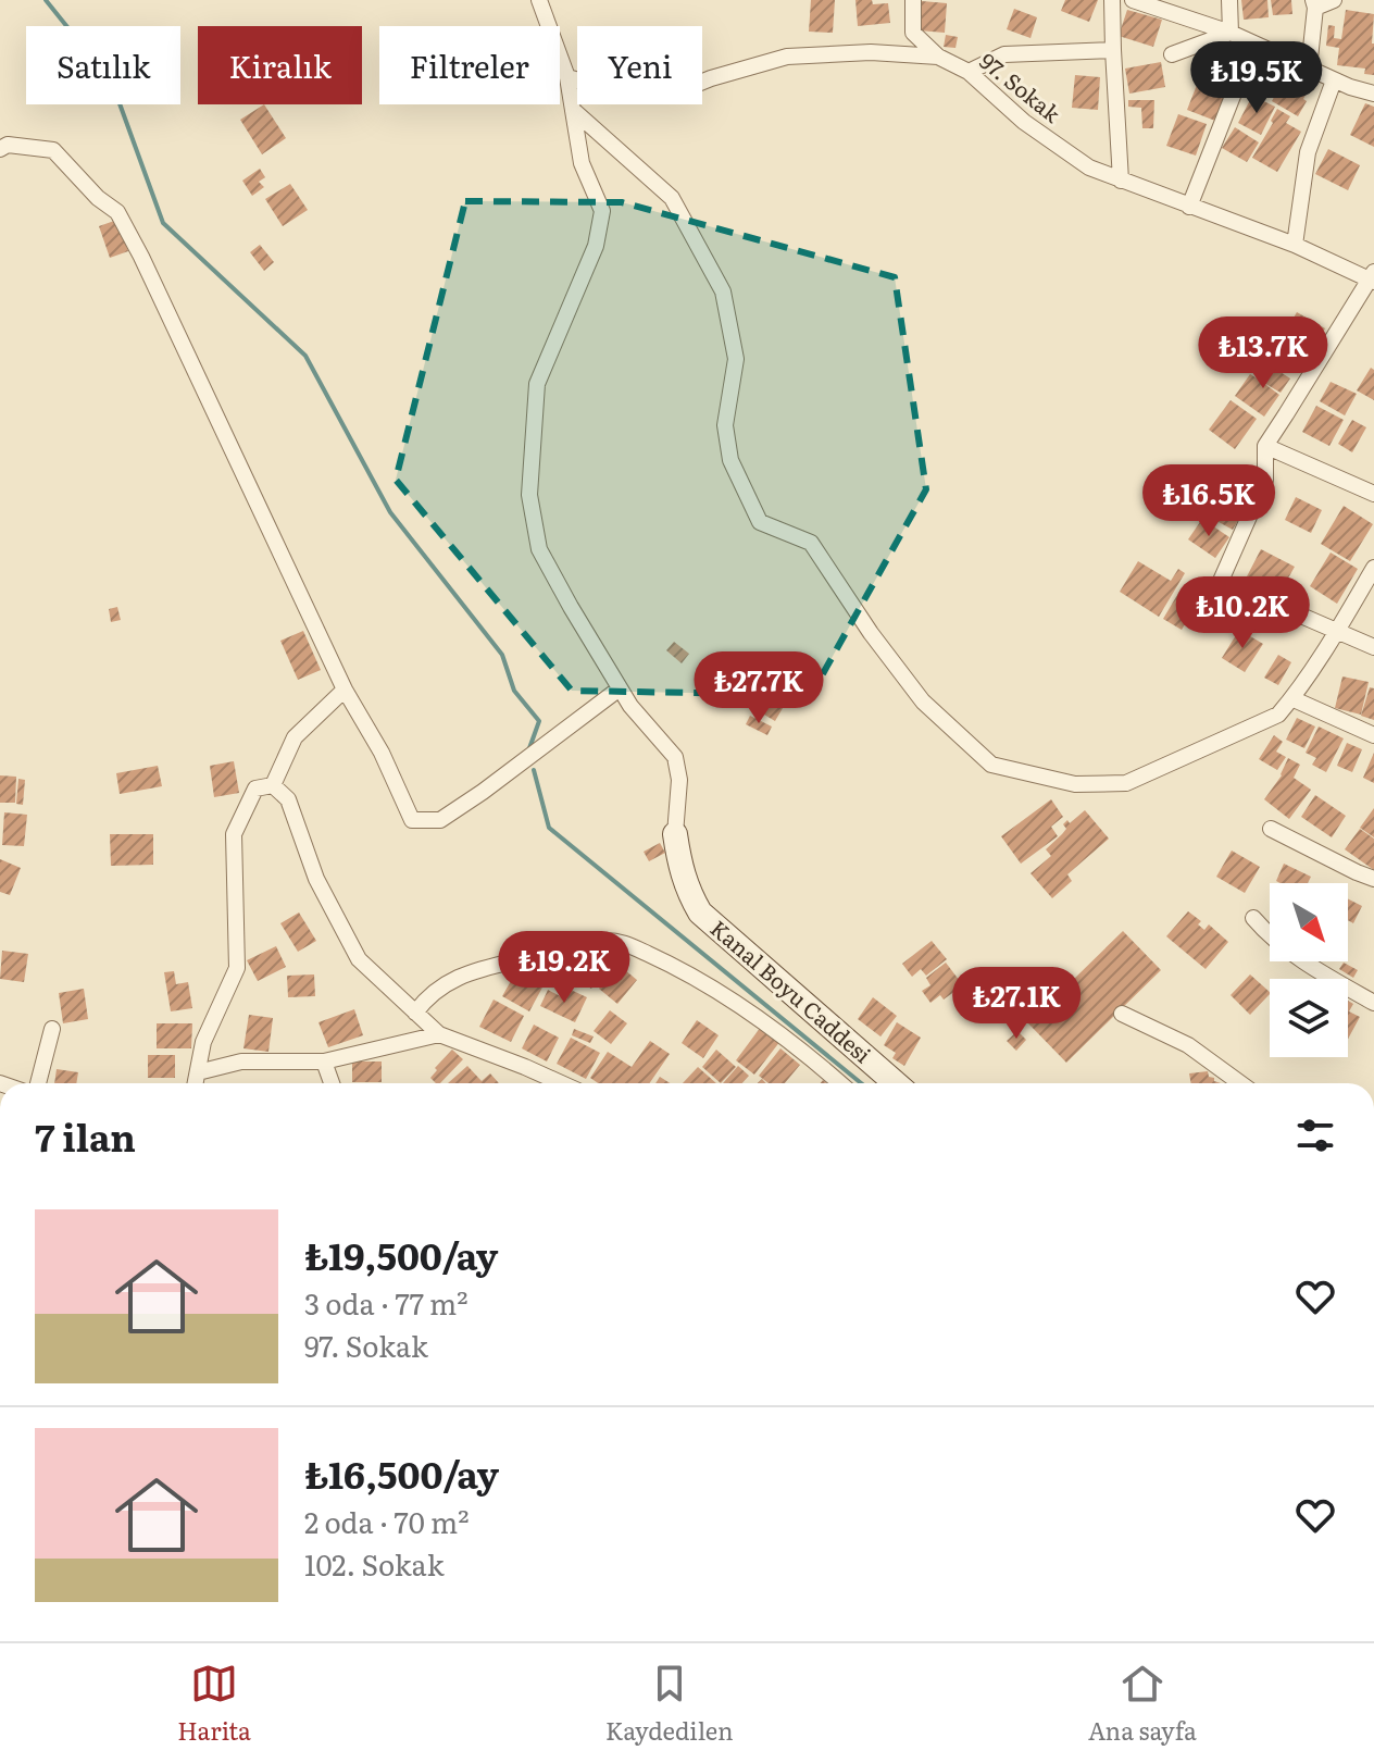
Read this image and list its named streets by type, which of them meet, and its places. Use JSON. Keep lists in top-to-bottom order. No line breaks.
{"streets":{"street":["97. Sokak","Kanal Boyu Caddesi"]},"north":"bottom right","page":{"chip":["Satılık","Kiralık","Filtreler","Yeni"],"price":["₺19.5K","₺13.7K","₺16.5K","₺10.2K","₺27.7K","₺19.2K","₺27.1K"],"heading":"7 ilan","list":[{"name":"₺19,500/ay","note":"3 oda · 77 m² · 97. Sokak"},{"name":"₺16,500/ay","note":"2 oda · 70 m² · 102. Sokak"}],"tabs":["Harita","Kaydedilen","Ana sayfa"]}}
